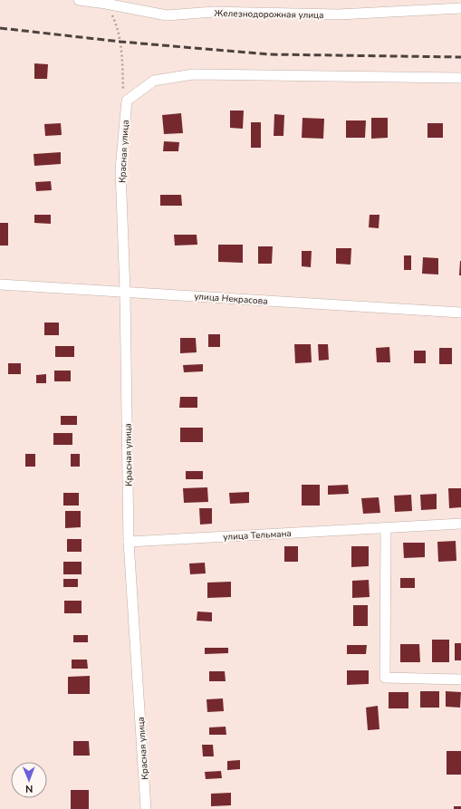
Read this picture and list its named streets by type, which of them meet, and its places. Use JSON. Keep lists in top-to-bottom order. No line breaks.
{"streets":{"street":["Железнодорожная улица","Красная улица","улица Некрасова","улица Тельмана"]},"crossings":[["Красная улица","улица Некрасова"],["Красная улица","улица Тельмана"]],"north":"bottom"}
